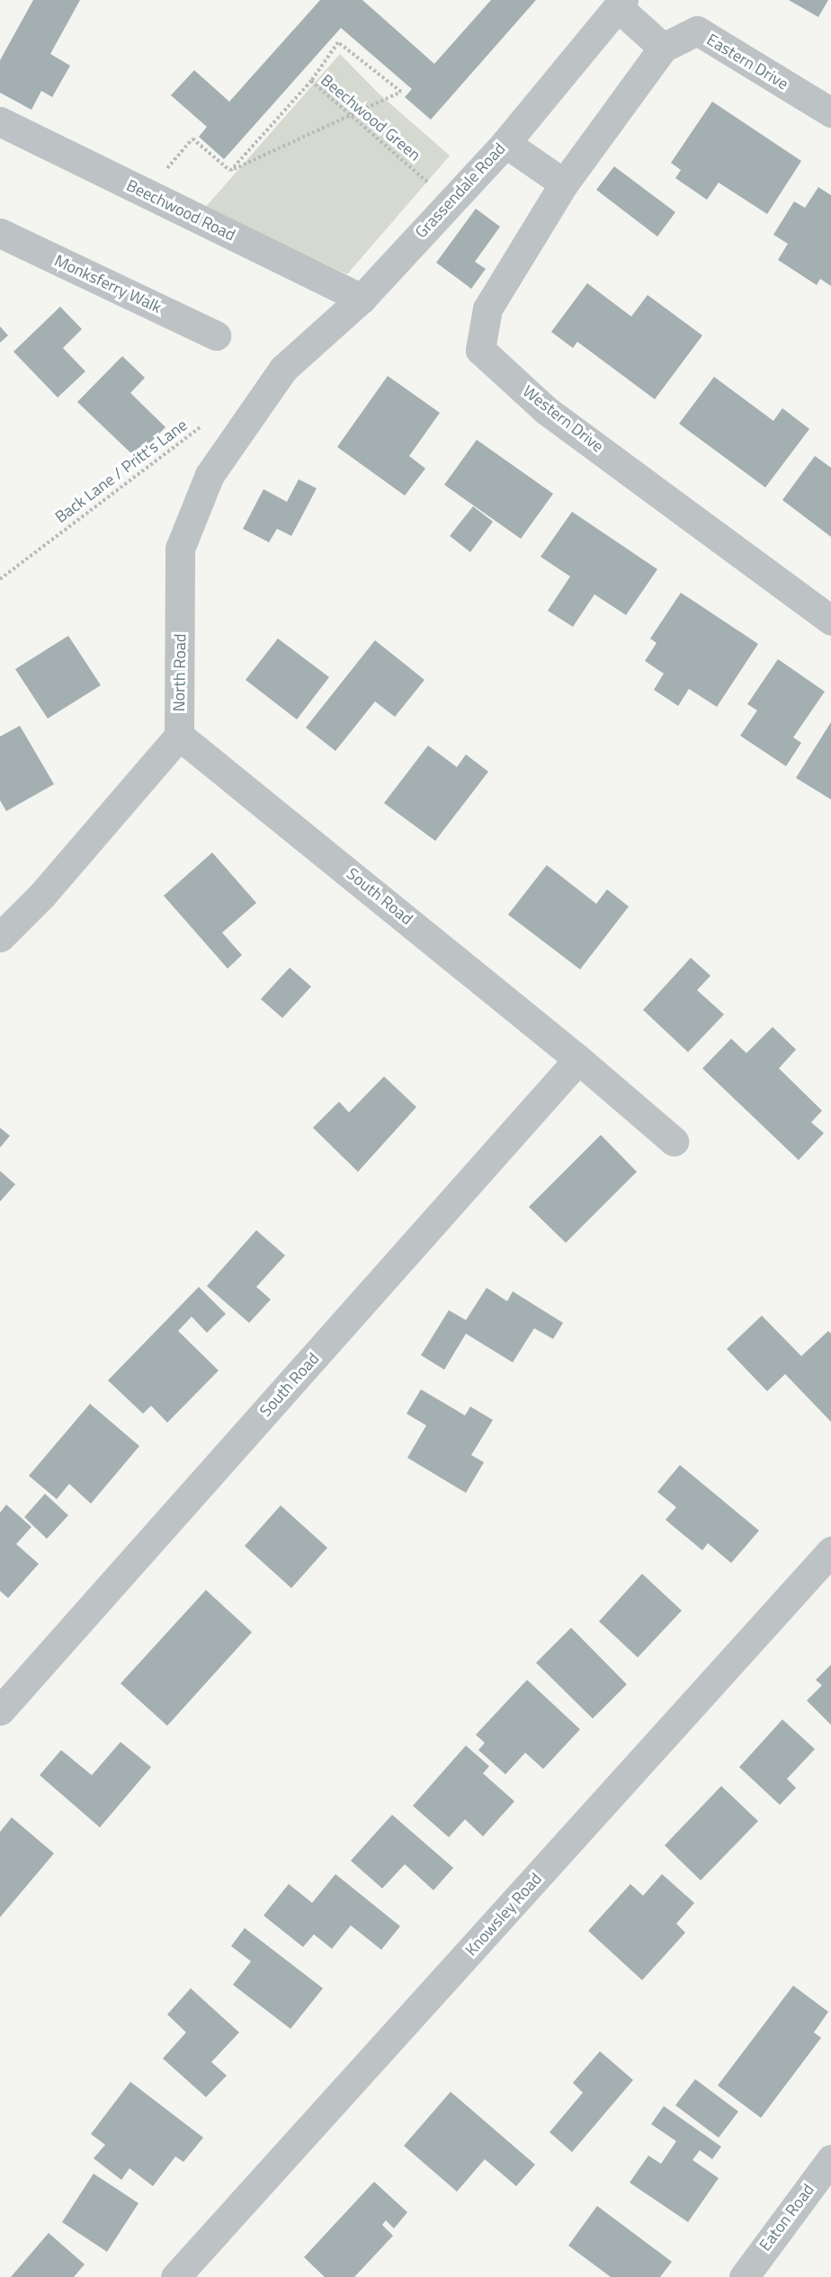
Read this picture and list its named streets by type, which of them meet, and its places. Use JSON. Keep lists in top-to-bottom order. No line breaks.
{"streets":{"street":["Eastern Drive","Grassendale Road","Beechwood Road","Monksferry Walk","Western Drive","North Road","South Road","Knowsley Road","Eaton Road"],"path":["Beechwood Green","Back Lane / Pritt's Lane"]},"crossings":[["Eastern Drive","Western Drive"],["Beechwood Green","Grassendale Road"],["Grassendale Road","Beechwood Road"],["Grassendale Road","North Road"],["North Road","South Road"]]}
